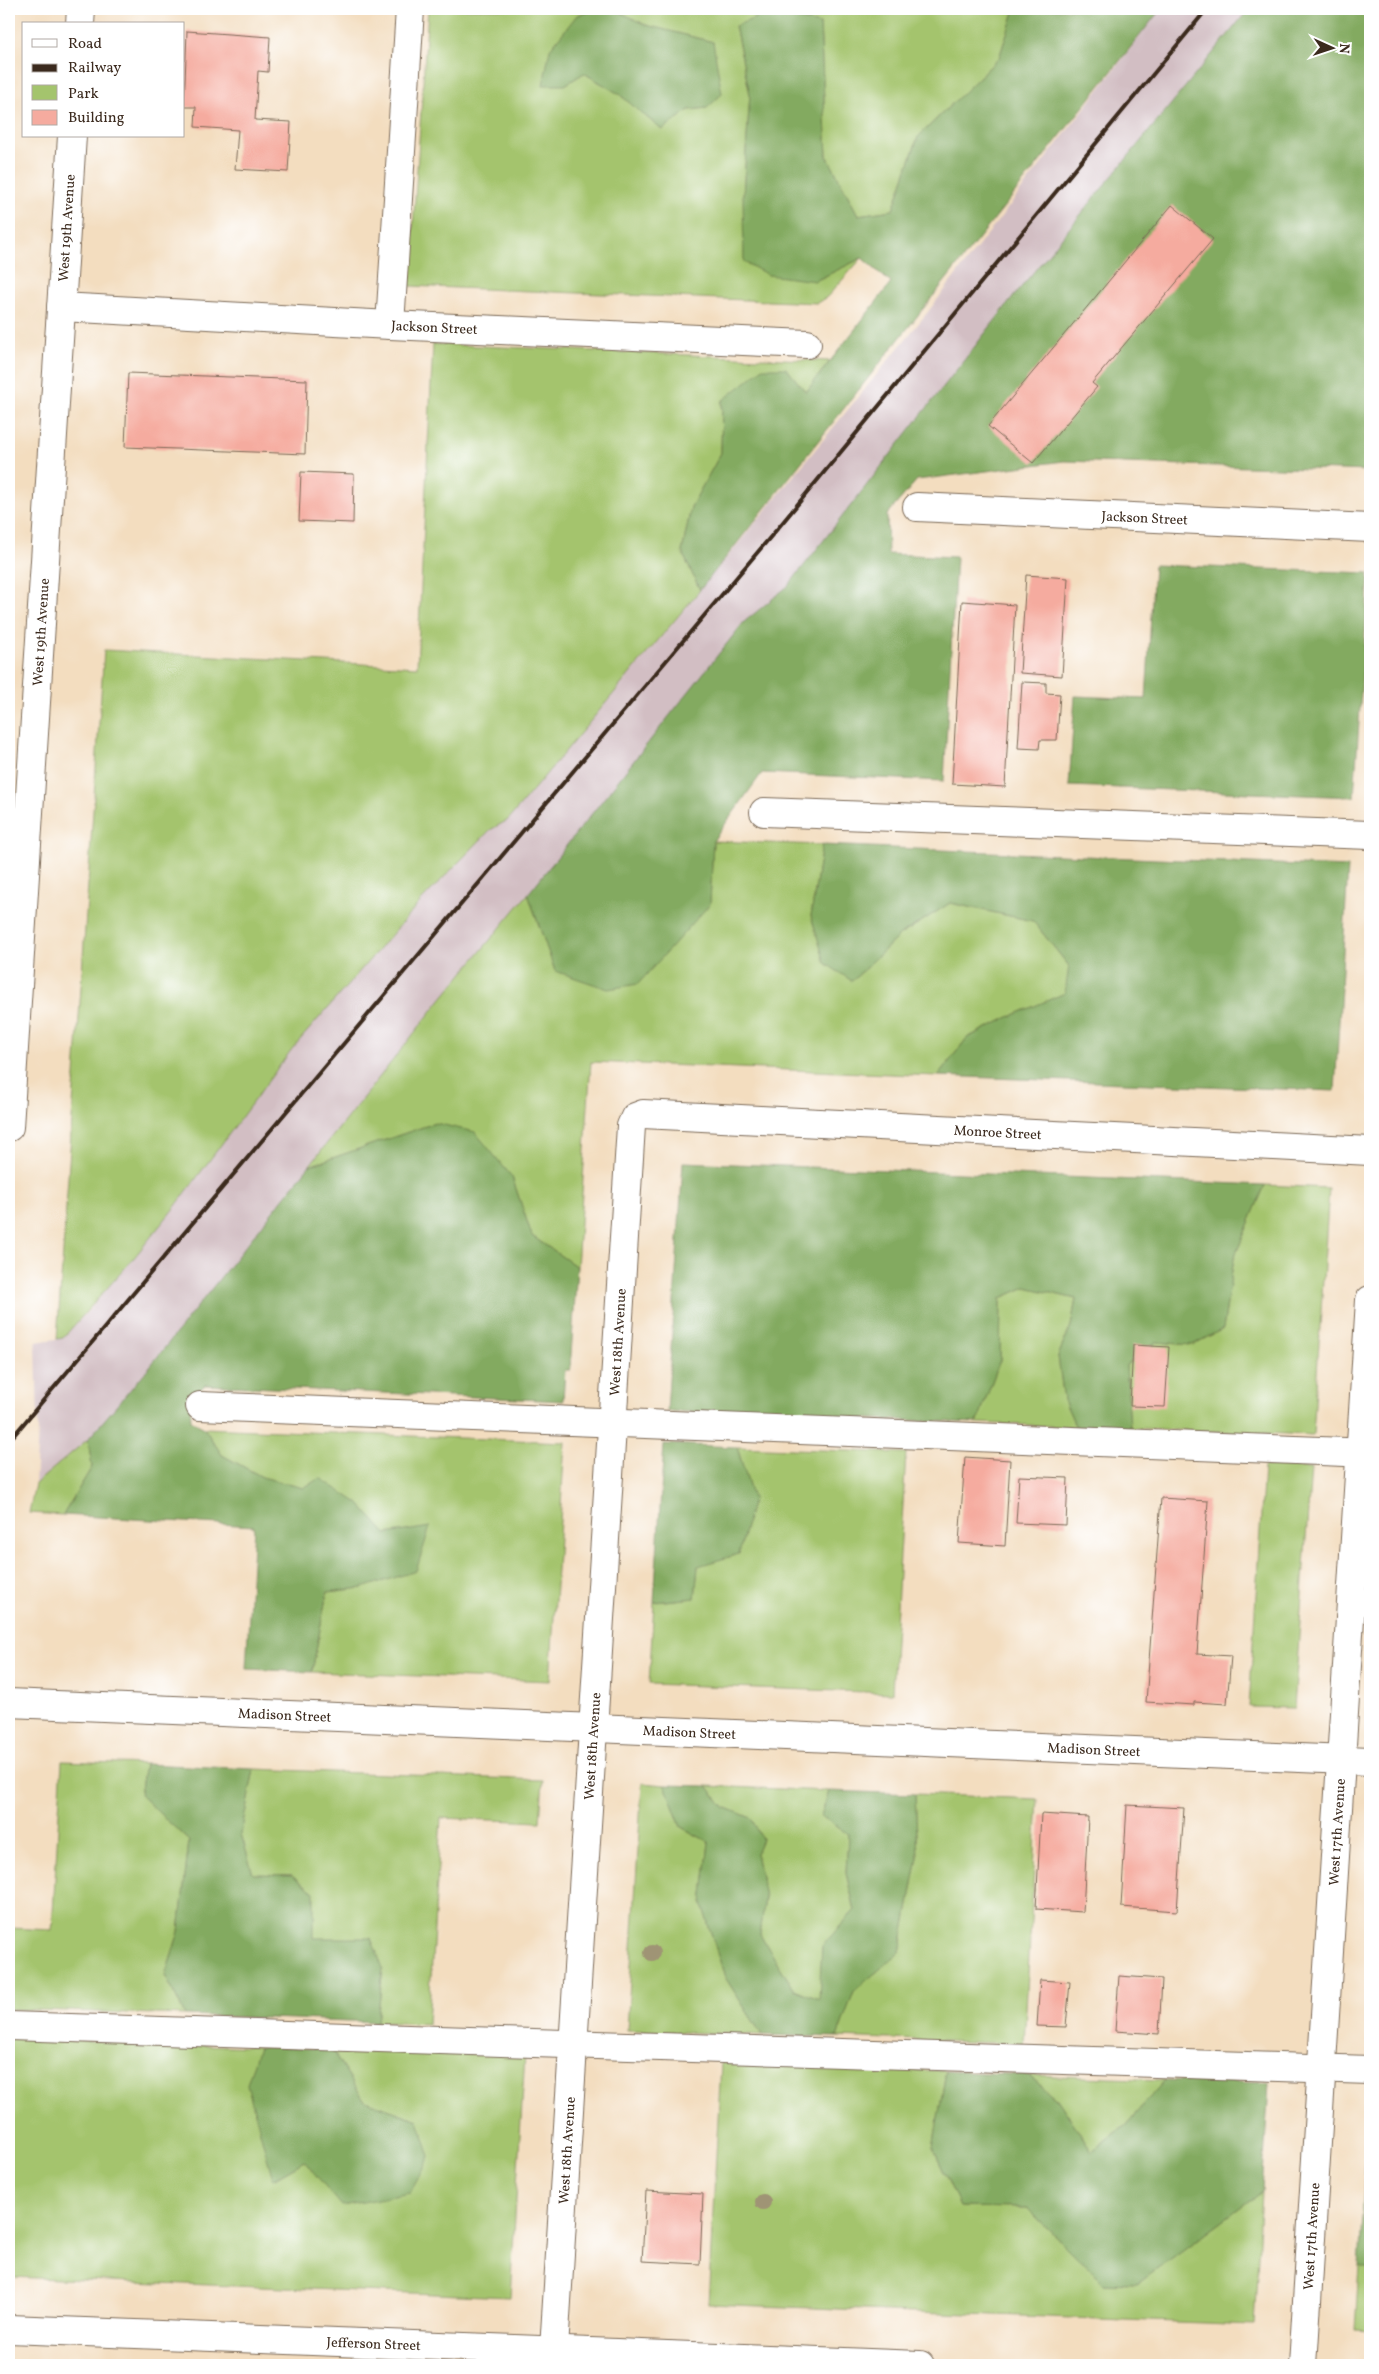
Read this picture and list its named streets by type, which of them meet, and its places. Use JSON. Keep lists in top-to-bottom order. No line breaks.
{"streets":{"street":["West 19th Avenue","Jackson Street","Monroe Street","West 18th Avenue","Madison Street","West 17th Avenue","Jefferson Street"]},"crossings":[["West 19th Avenue","Jackson Street"],["Monroe Street","West 18th Avenue"],["West 18th Avenue","Madison Street"],["West 18th Avenue","Jefferson Street"],["Madison Street","West 17th Avenue"]],"legend":["Road","Railway","Park","Building"],"north":"right"}
